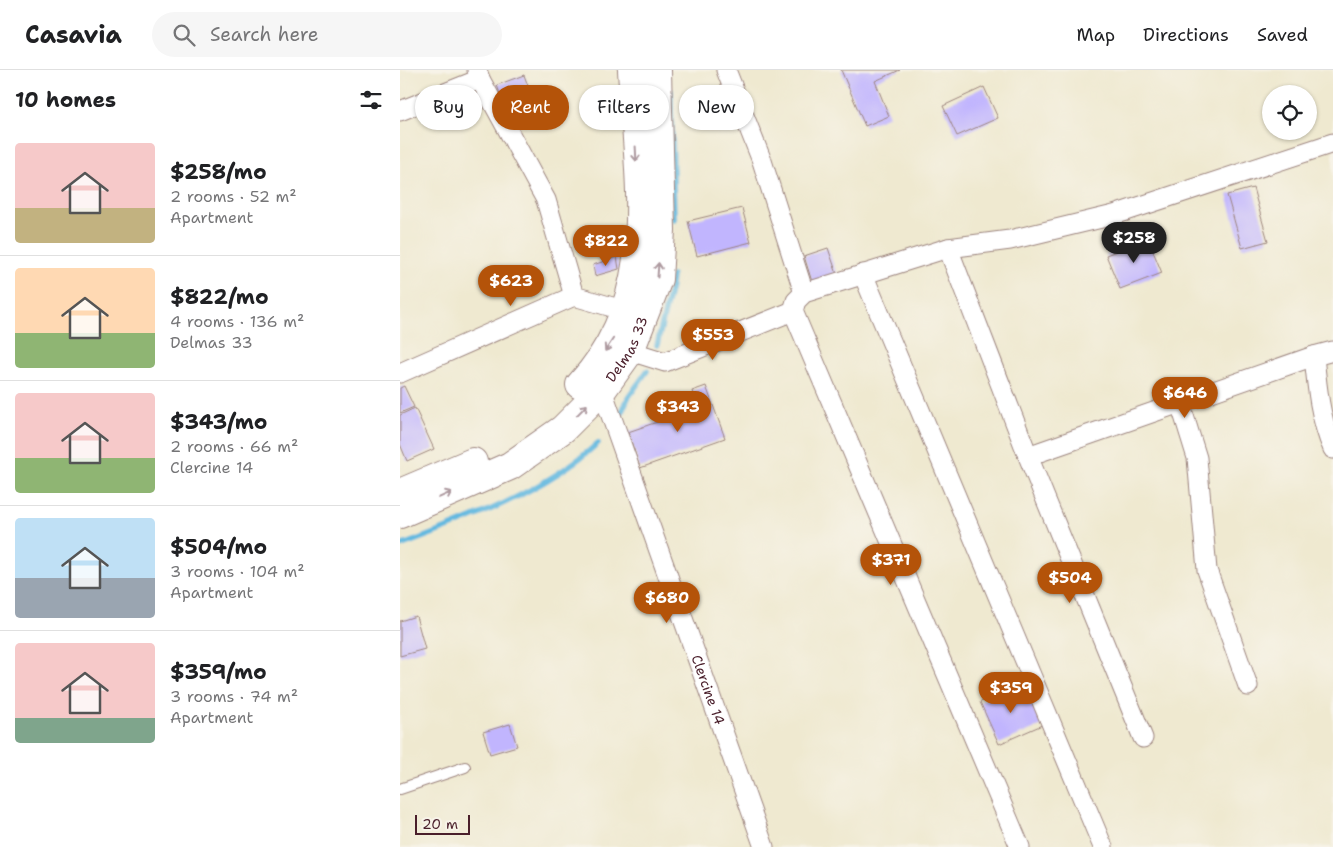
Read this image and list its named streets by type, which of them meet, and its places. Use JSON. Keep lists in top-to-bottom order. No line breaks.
{"streets":{"main road":["Delmas 33"],"street":["Clercine 14"]},"crossings":[["Delmas 33","Clercine 14"]],"scale_bar":"20 m","page":{"header":"Casavia","search":"Search here","nav":["Map","Directions","Saved"],"heading":"10 homes","chip":["Buy","Rent","Filters","New"],"list":[{"name":"$258/mo","note":"2 rooms · 52 m² · Apartment"},{"name":"$822/mo","note":"4 rooms · 136 m² · Delmas 33"},{"name":"$343/mo","note":"2 rooms · 66 m² · Clercine 14"},{"name":"$504/mo","note":"3 rooms · 104 m² · Apartment"},{"name":"$359/mo","note":"3 rooms · 74 m² · Apartment"}],"price":["$258","$822","$623","$553","$646","$343","$371","$504","$680","$359"],"scale":"20 m"}}
